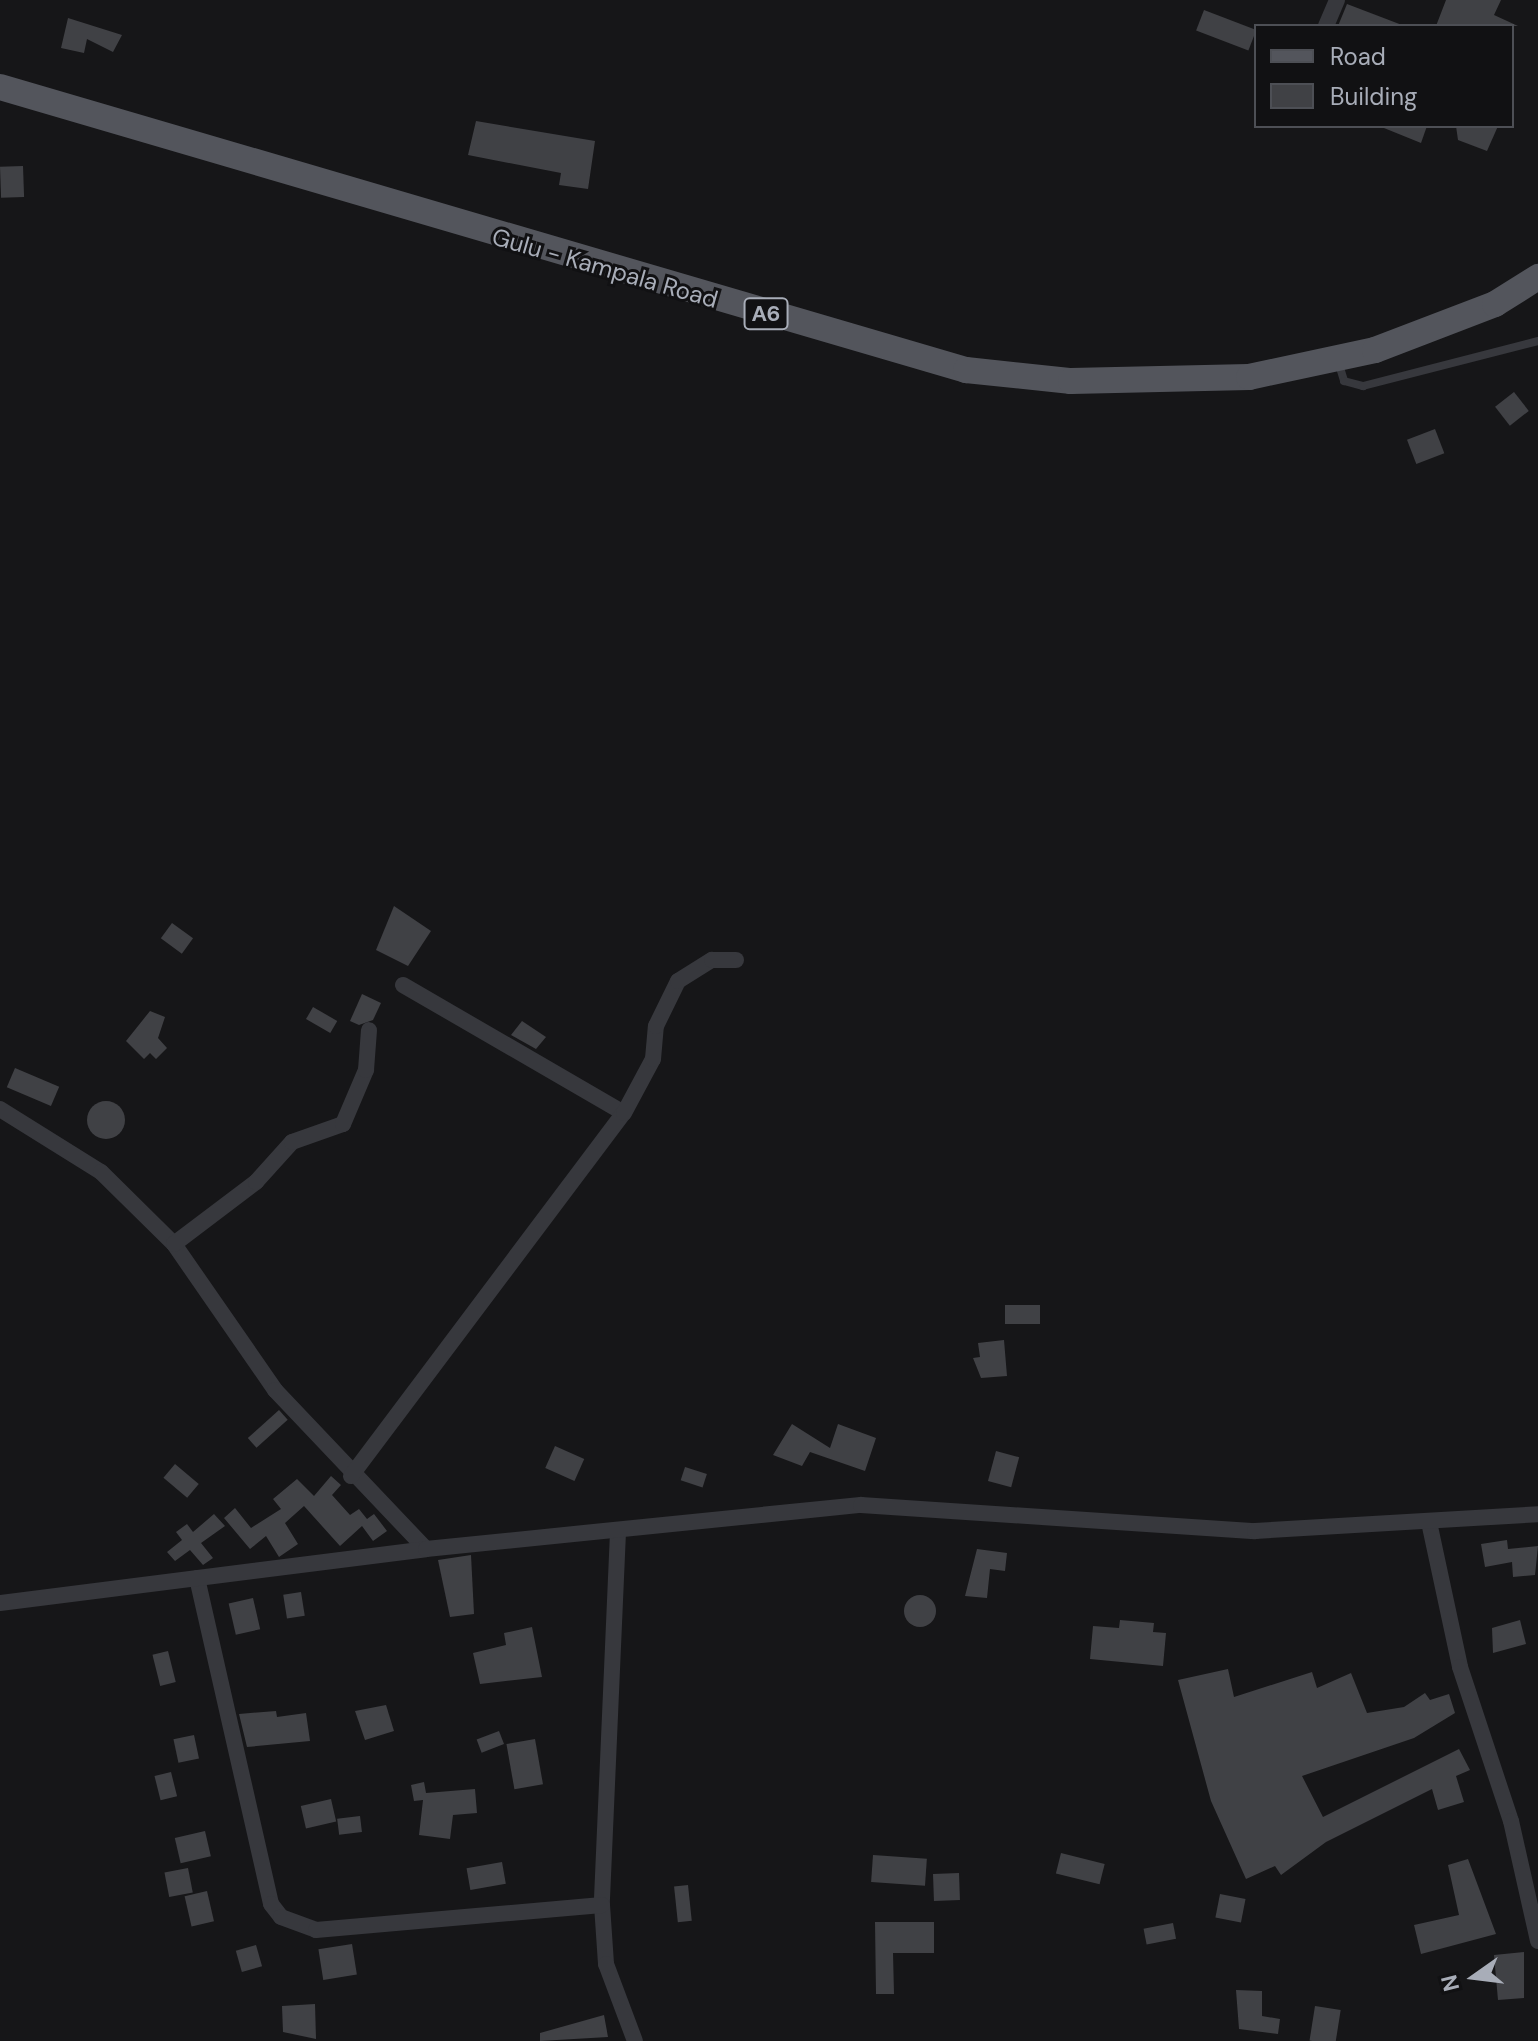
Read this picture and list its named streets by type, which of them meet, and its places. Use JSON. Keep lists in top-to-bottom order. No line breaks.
{"streets":{"main road":["Gulu - Kampala Road","A6"]},"legend":["Road","Building"],"north":"left"}
